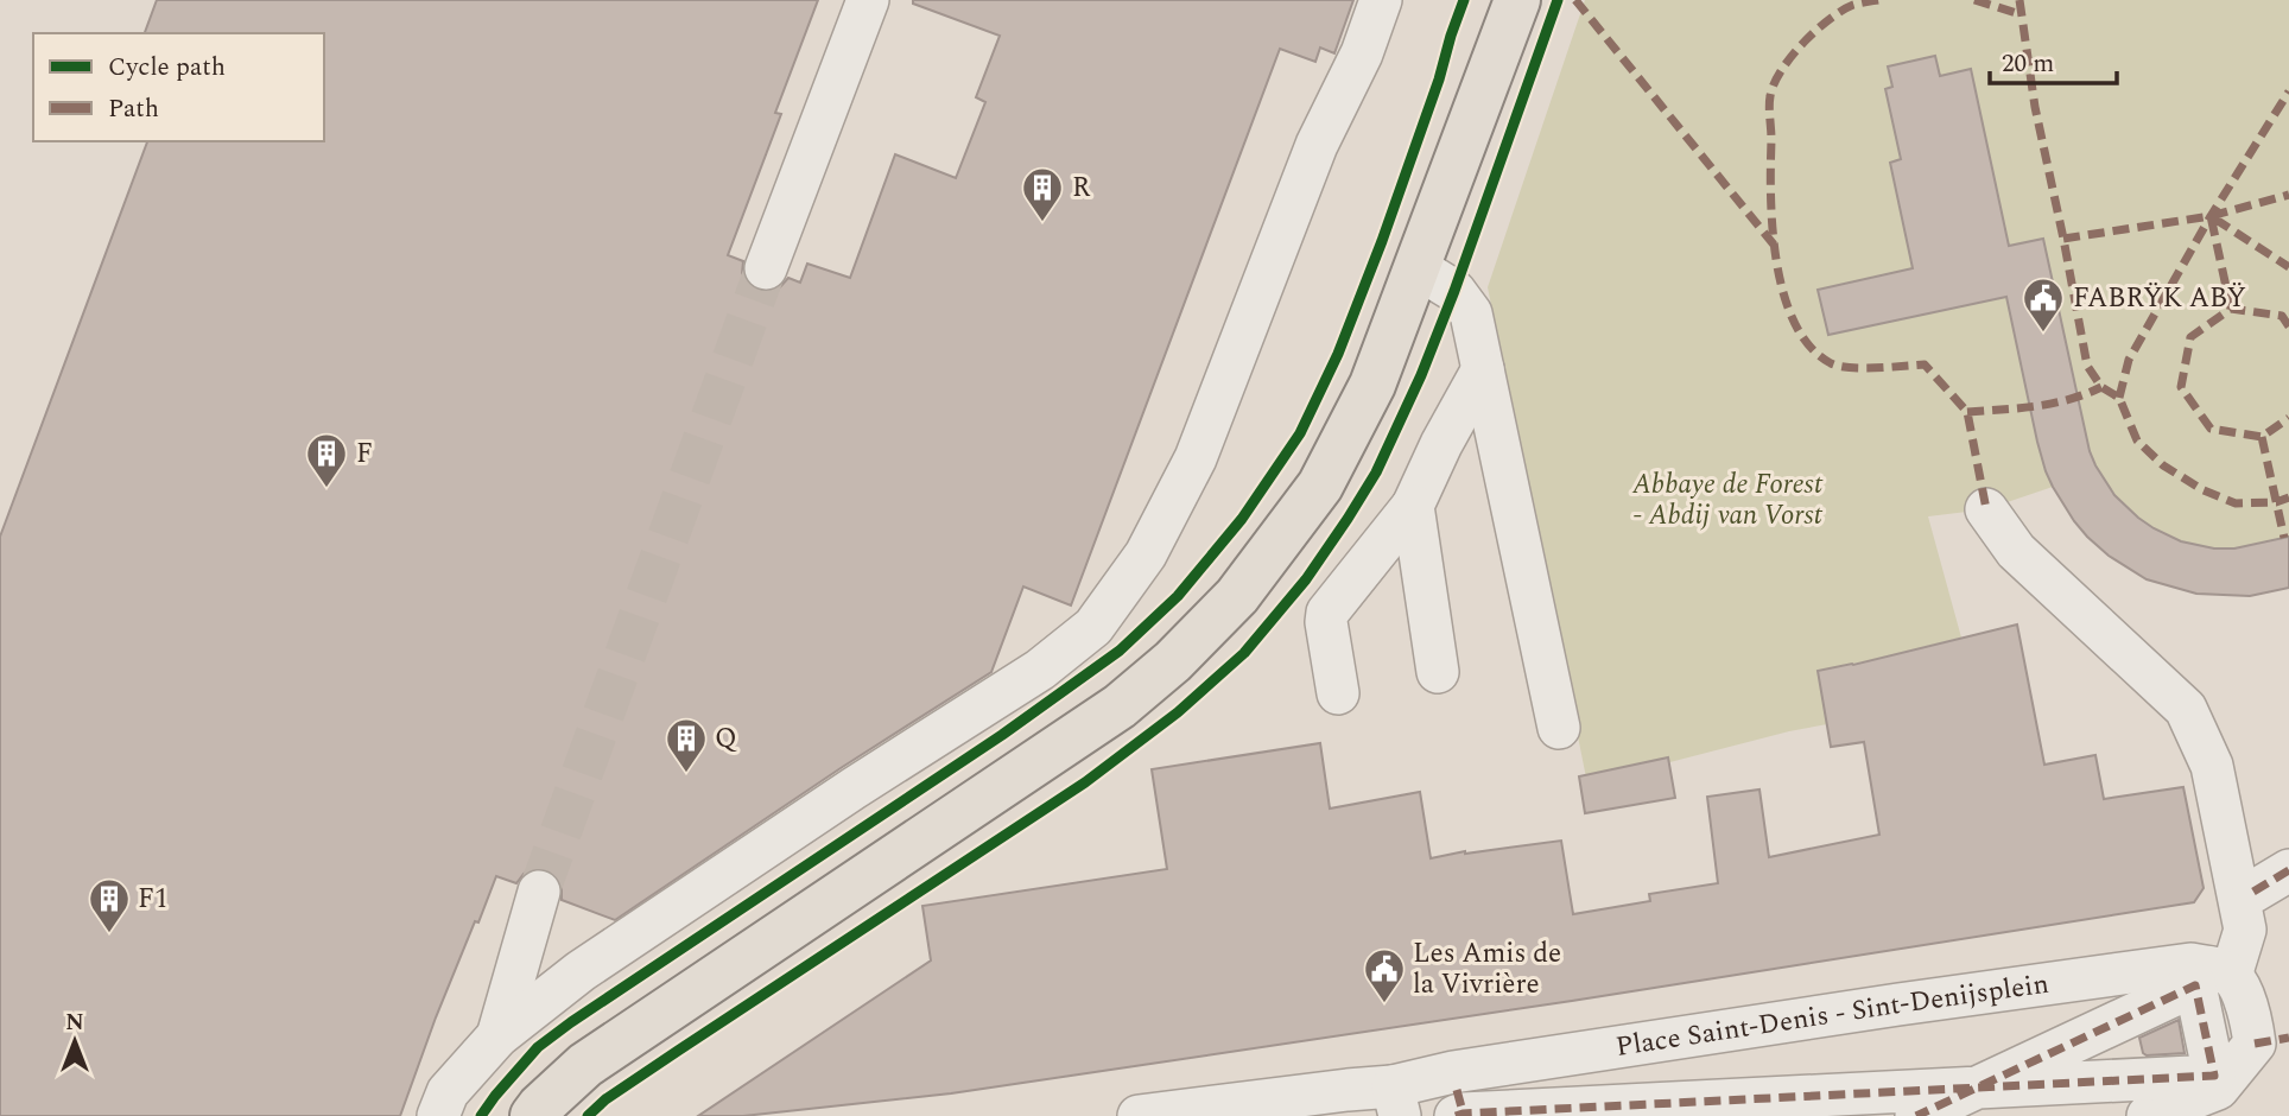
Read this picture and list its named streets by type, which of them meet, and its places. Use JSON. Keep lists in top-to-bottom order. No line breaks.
{"streets":{"street":["Place Saint-Denis - Sint-Denijsplein"]},"parks":["Abbaye de Forest - Abdij van Vorst"],"places":{"building":["R","F","Q","F1"],"public building":["FABRŸK ABŸ","Les Amis de la Vivrière"]},"legend":["Cycle path","Path"],"scale_bar":"20 m","north":"top"}
